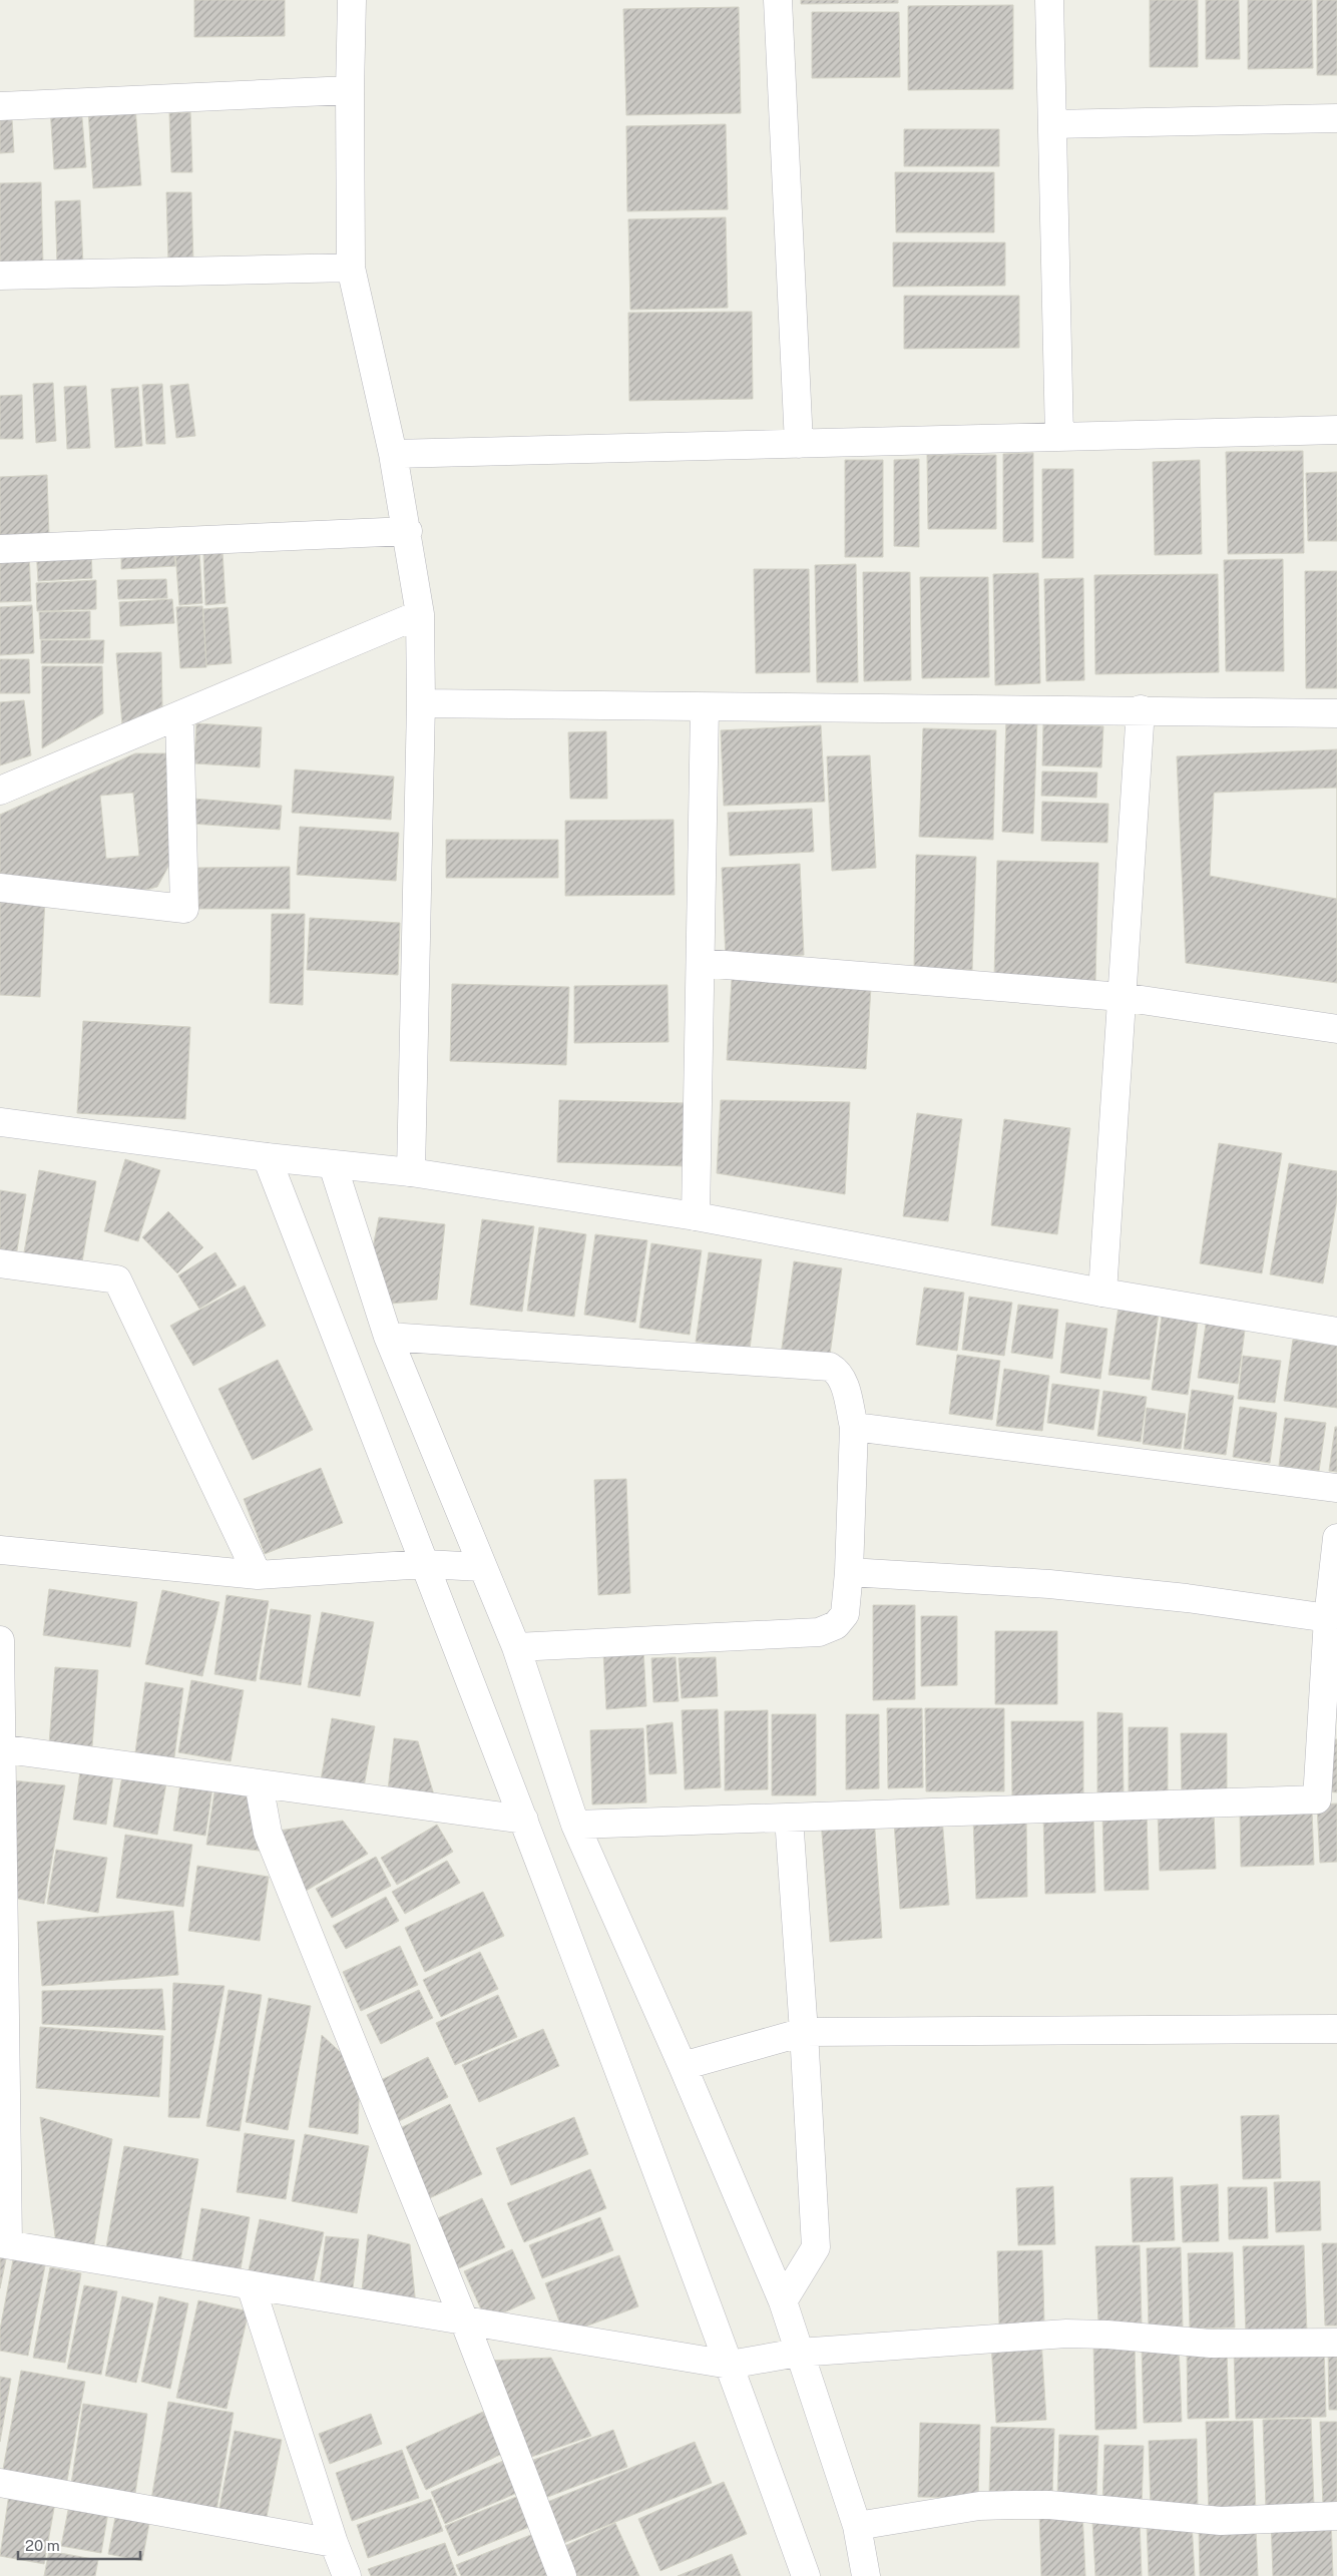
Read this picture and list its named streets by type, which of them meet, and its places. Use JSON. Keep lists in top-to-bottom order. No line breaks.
{"scale_bar":"20 m"}
